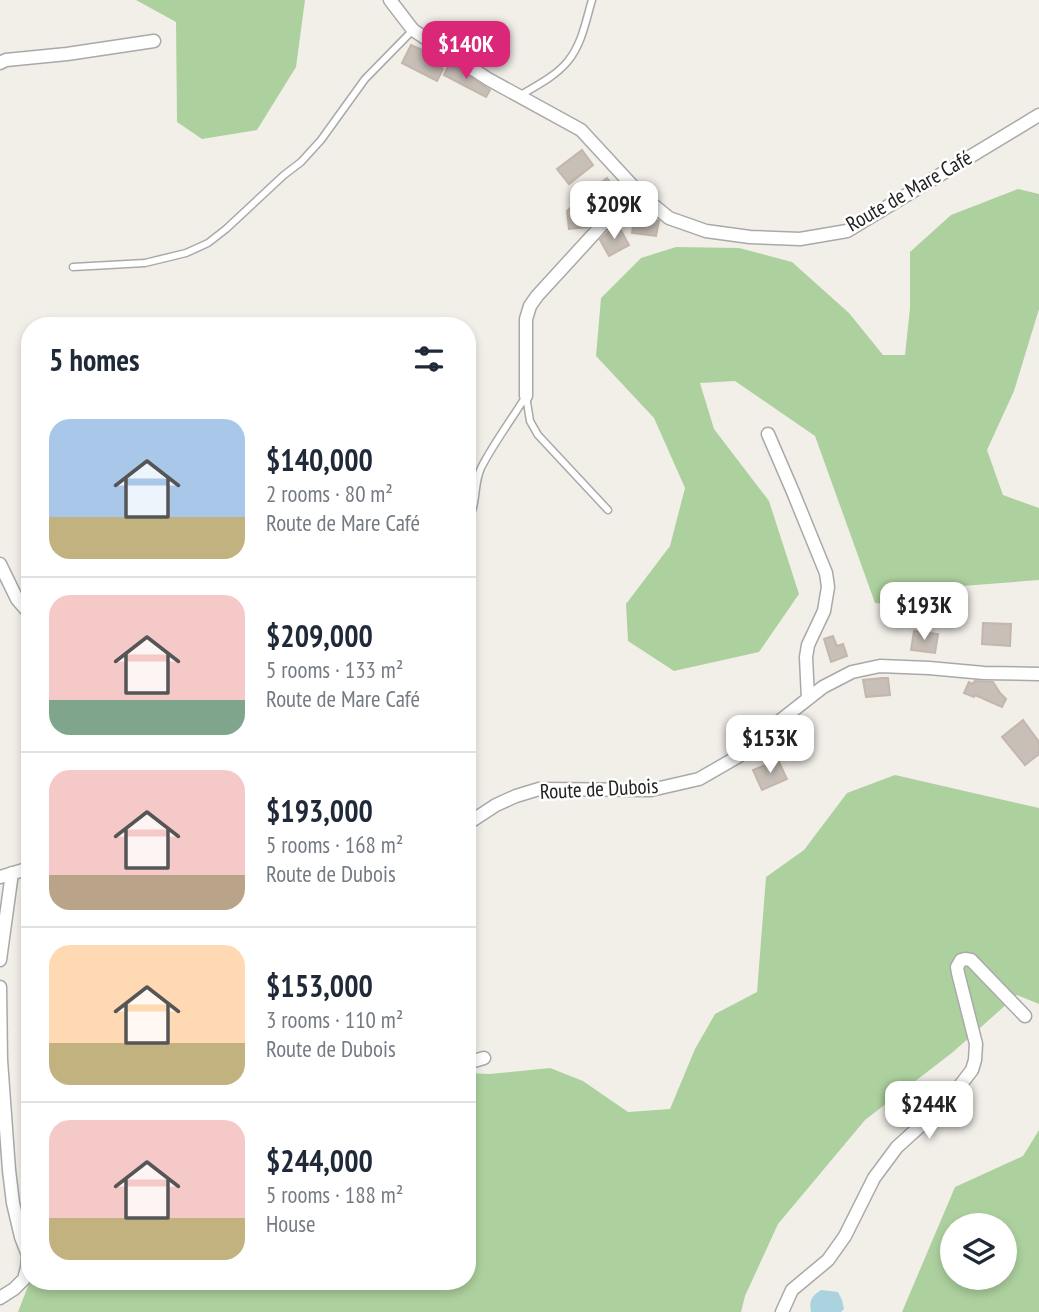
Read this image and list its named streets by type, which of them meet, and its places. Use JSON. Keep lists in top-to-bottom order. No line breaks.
{"streets":{"street":["Route de Mare Café","Route de Dubois"]},"page":{"price":["$140K","$209K","$193K","$153K","$244K"],"heading":"5 homes","list":[{"name":"$140,000","note":"2 rooms · 80 m² · Route de Mare Café"},{"name":"$209,000","note":"5 rooms · 133 m² · Route de Mare Café"},{"name":"$193,000","note":"5 rooms · 168 m² · Route de Dubois"},{"name":"$153,000","note":"3 rooms · 110 m² · Route de Dubois"},{"name":"$244,000","note":"5 rooms · 188 m² · House"}]}}
